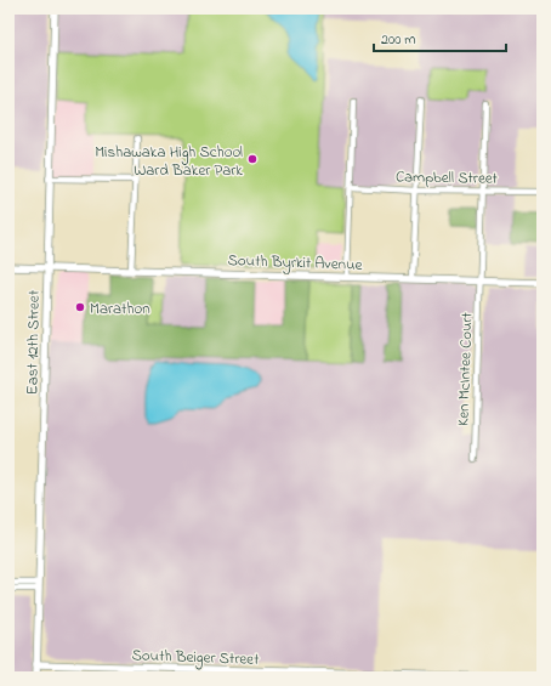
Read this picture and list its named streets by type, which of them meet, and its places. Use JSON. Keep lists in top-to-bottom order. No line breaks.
{"streets":{"street":["Campbell Street","South Byrkit Avenue","East 12th Street","Ken McIntee Court","South Beiger Street"]},"crossings":[["Campbell Street","Ken McIntee Court"],["South Byrkit Avenue","East 12th Street"],["South Byrkit Avenue","Ken McIntee Court"],["East 12th Street","South Beiger Street"]],"places":["Mishawaka High School Ward Baker Park","Marathon"],"scale_bar":"200 m"}
